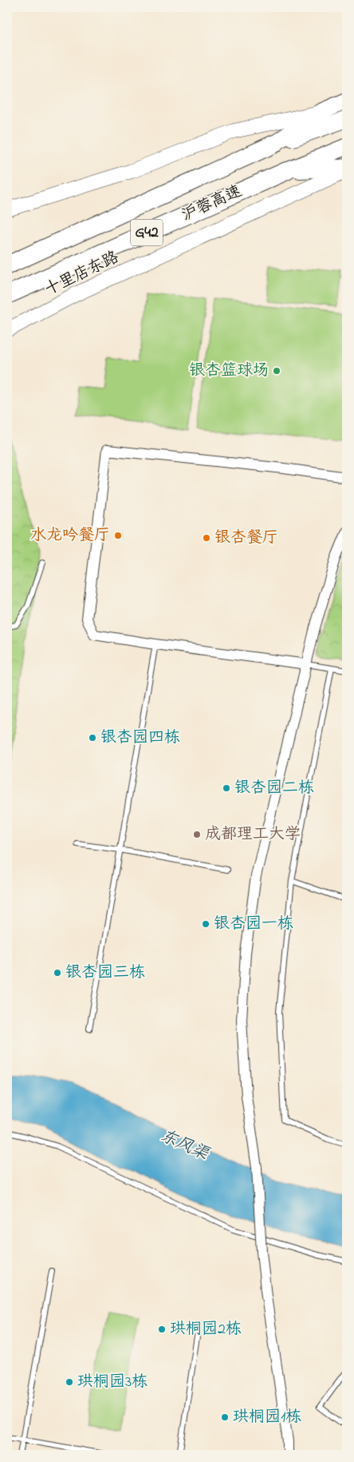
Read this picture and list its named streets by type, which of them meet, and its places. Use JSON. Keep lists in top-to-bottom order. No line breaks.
{"streets":{"highway":["沪蓉高速","G42"],"street":["十里店东路"]},"water":["东风渠"],"places":["银杏篮球场","水龙吟餐厅","银杏餐厅","银杏园四栋","银杏园二栋","成都理工大学","银杏园一栋","银杏园三栋","珙桐园2栋","珙桐园3栋","珙桐园1栋"]}
